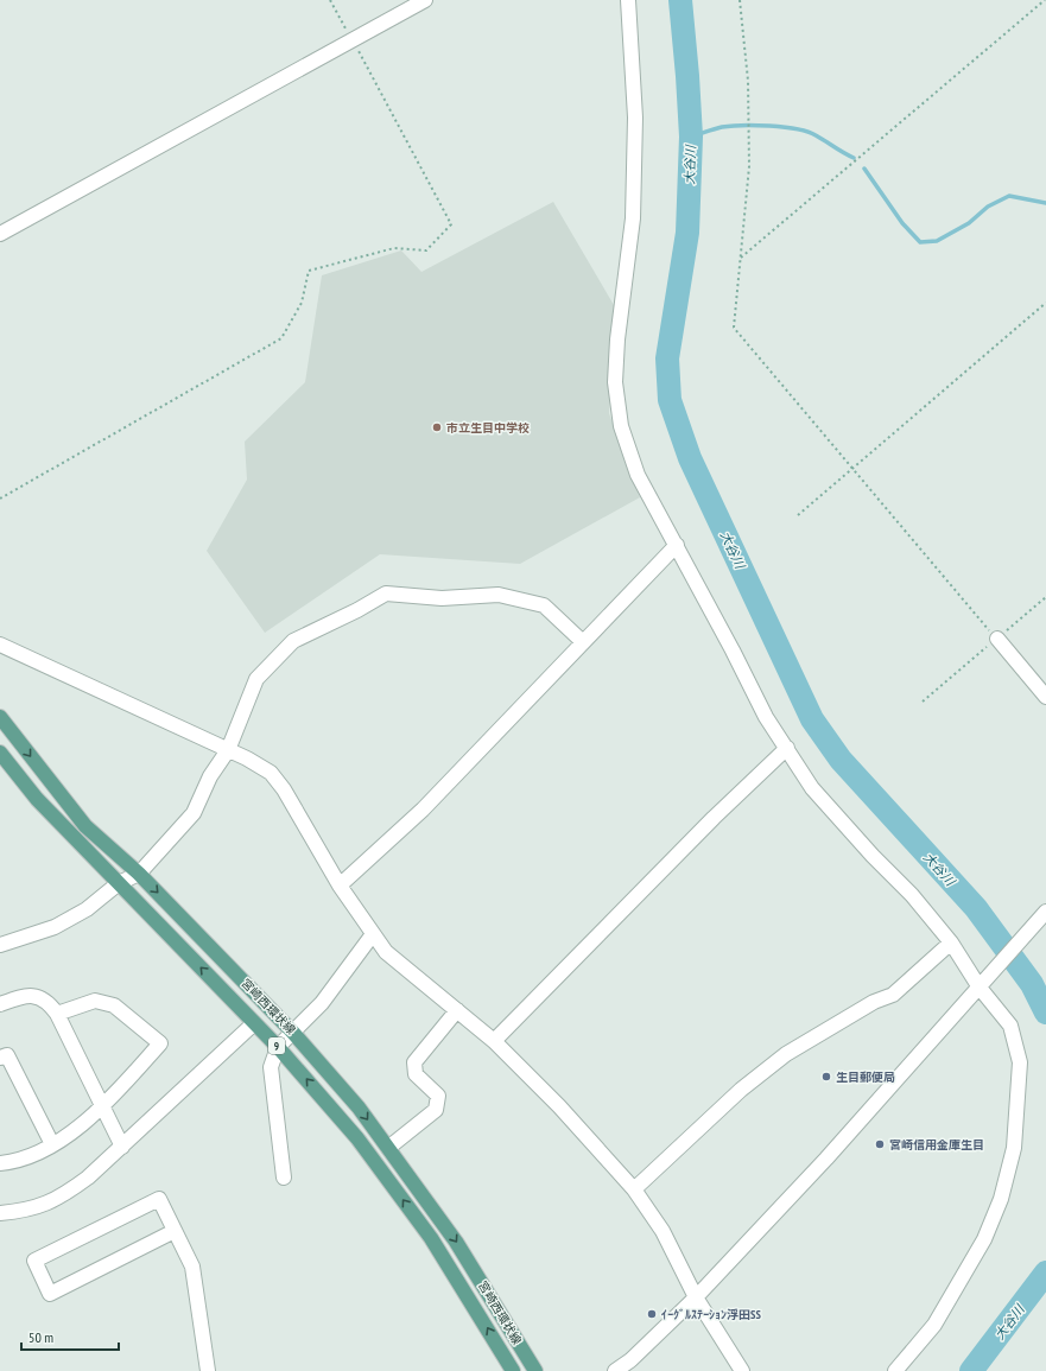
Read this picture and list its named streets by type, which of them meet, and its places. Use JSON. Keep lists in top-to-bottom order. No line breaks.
{"streets":{"main road":["宮崎西環状線","9"]},"water":["大谷川"],"places":["市立生目中学校","生目郵便局","宮崎信用金庫生目","ｲｰｸﾞﾙｽﾃｰｼｮﾝ浮田SS"],"scale_bar":"50 m"}
